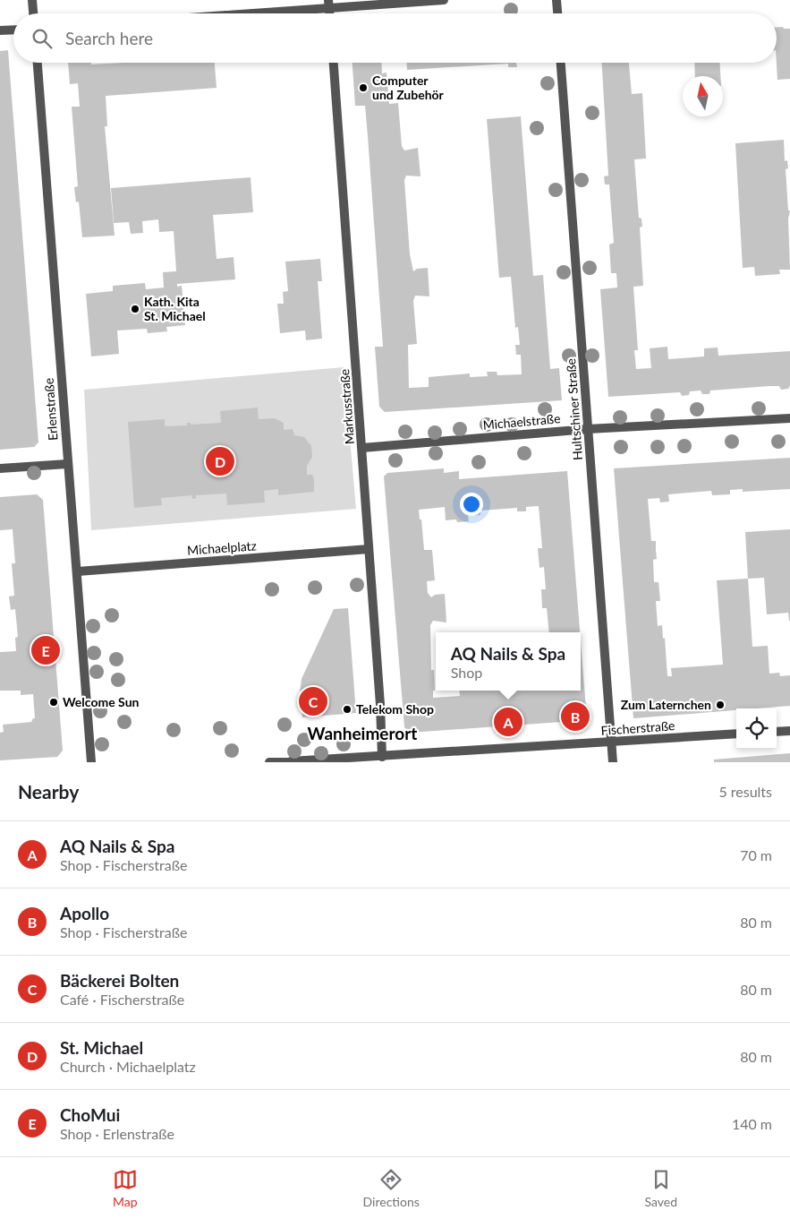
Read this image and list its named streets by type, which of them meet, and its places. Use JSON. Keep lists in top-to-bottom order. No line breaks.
{"streets":{"street":["Markusstraße","Erlenstraße","Hultschiner Straße","Michaelstraße","Michaelplatz","Fischerstraße"]},"crossings":[["Markusstraße","Michaelstraße"],["Markusstraße","Michaelplatz"],["Markusstraße","Fischerstraße"],["Erlenstraße","Michaelplatz"],["Hultschiner Straße","Michaelstraße"],["Hultschiner Straße","Fischerstraße"]],"districts":["Wanheimerort"],"places":["Computer und Zubehör","Kath. Kita St. Michael","Welcome Sun","Zum Laternchen","Telekom Shop"],"north":"top","page":{"search":"Search here","pins":["D","E","C","B","A"],"popup":["AQ Nails & Spa","Shop"],"heading":["Nearby","5 results"],"list":[{"mark":"A","name":"AQ Nails & Spa","note":"Shop · Fischerstraße","value":"70 m"},{"mark":"B","name":"Apollo","note":"Shop · Fischerstraße","value":"80 m"},{"mark":"C","name":"Bäckerei Bolten","note":"Café · Fischerstraße","value":"80 m"},{"mark":"D","name":"St. Michael","note":"Church · Michaelplatz","value":"80 m"},{"mark":"E","name":"ChoMui","note":"Shop · Erlenstraße","value":"140 m"}],"nav":["Map","Directions","Saved"]}}
